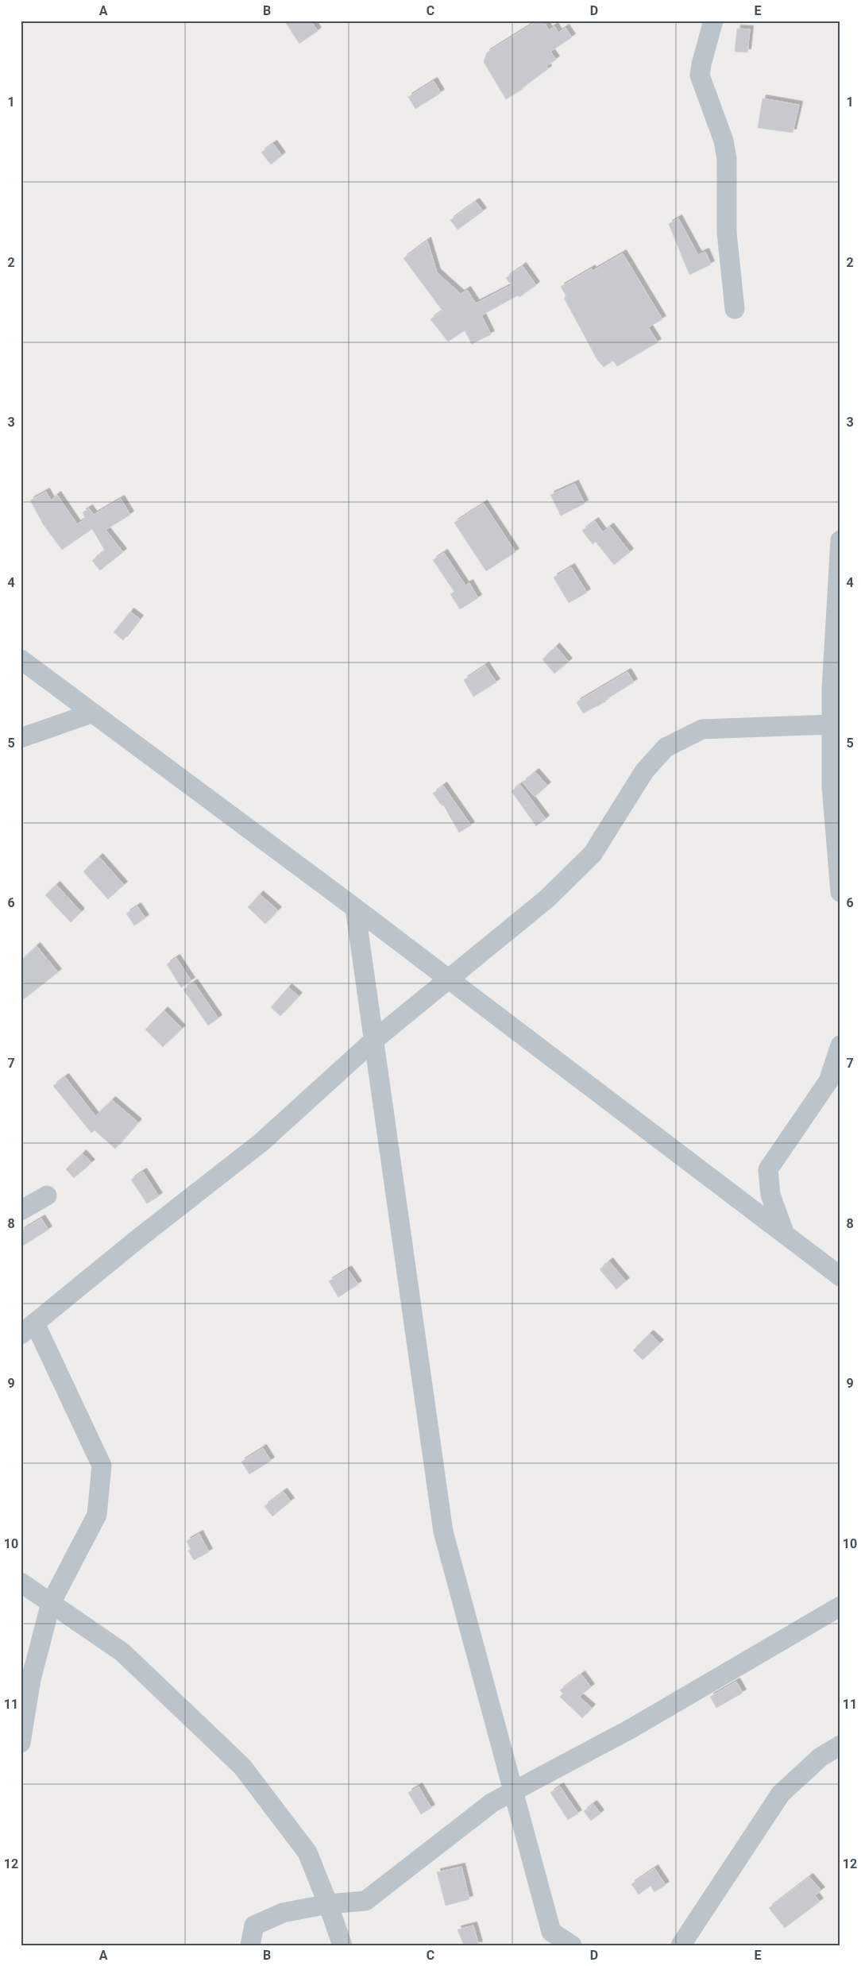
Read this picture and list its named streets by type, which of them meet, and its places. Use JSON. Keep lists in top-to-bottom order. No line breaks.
{"grid":{"columns":["A","B","C","D","E"],"rows":["1","2","3","4","5","6","7","8","9","10","11","12"]}}
